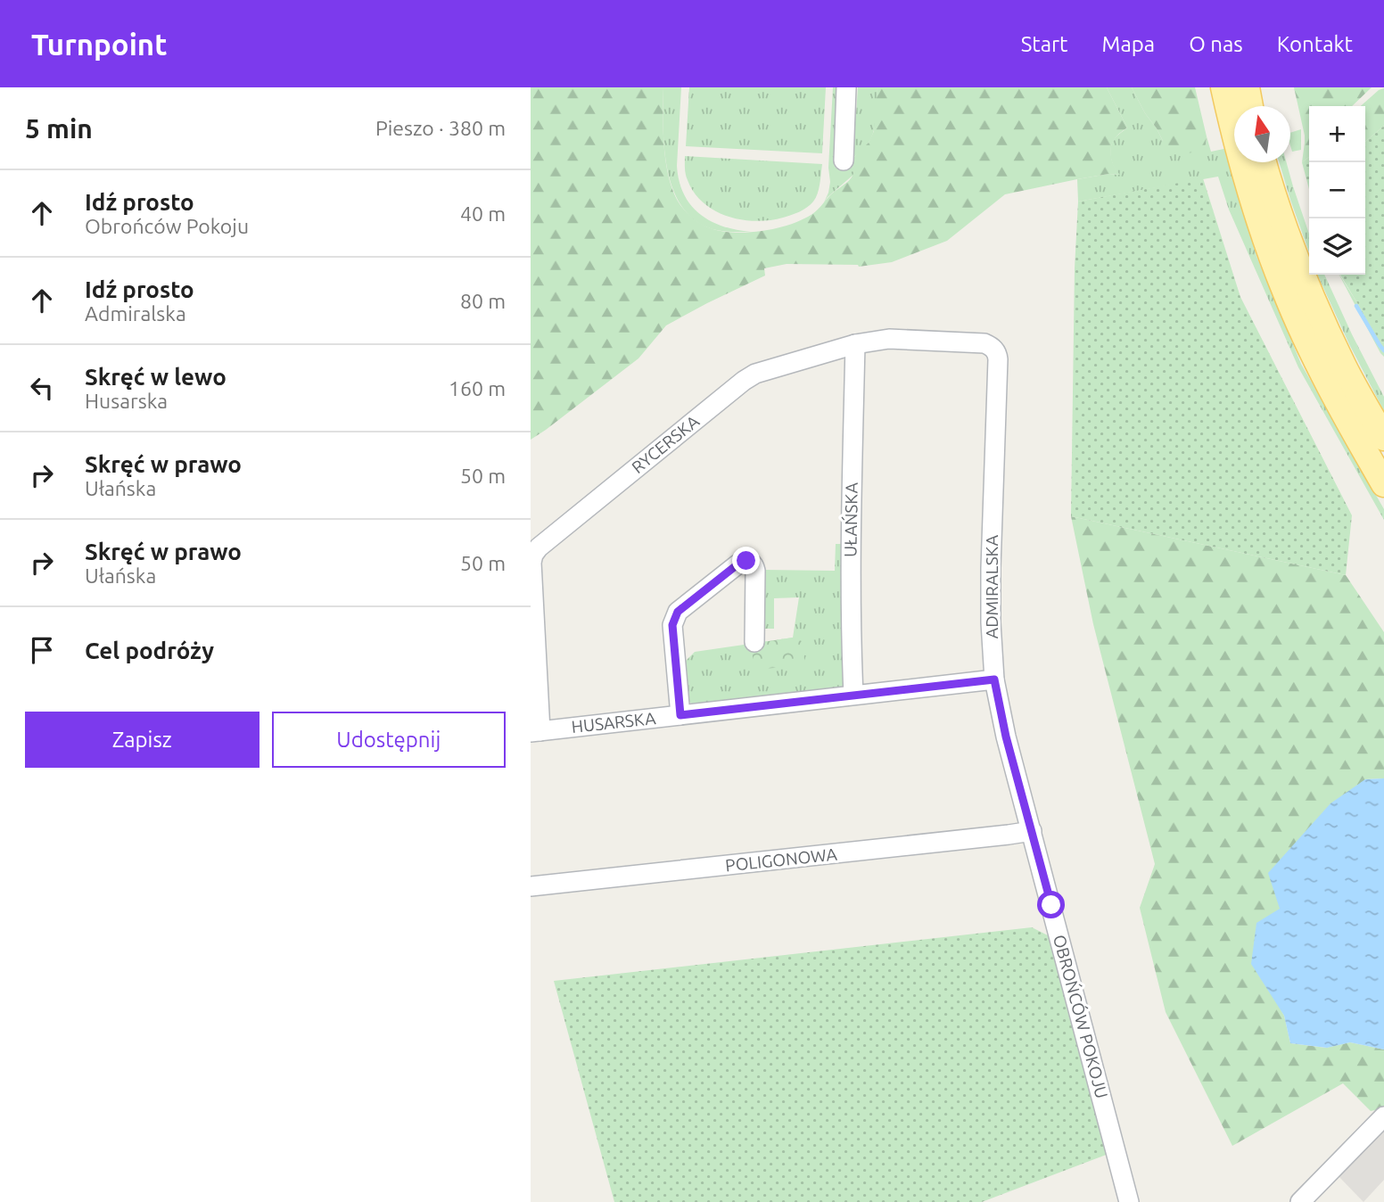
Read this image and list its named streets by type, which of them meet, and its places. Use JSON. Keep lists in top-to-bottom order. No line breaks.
{"streets":{"street":["RYCERSKA","UŁAŃSKA","ADMIRALSKA","HUSARSKA","POLIGONOWA","OBROŃCÓW POKOJU"]},"crossings":[["RYCERSKA","UŁAŃSKA"],["RYCERSKA","ADMIRALSKA"],["RYCERSKA","HUSARSKA"],["UŁAŃSKA","HUSARSKA"],["ADMIRALSKA","HUSARSKA"],["ADMIRALSKA","POLIGONOWA"],["ADMIRALSKA","OBROŃCÓW POKOJU"],["POLIGONOWA","OBROŃCÓW POKOJU"]],"north":"top","page":{"header":"Turnpoint","nav":["Start","Mapa","O nas","Kontakt"],"heading":["5 min","Pieszo · 380 m"],"map_buttons":["+","−"],"list":[["Idź prosto","Obrońców Pokoju","40 m"],["Idź prosto","Admiralska","80 m"],["Skręć w lewo","Husarska","160 m"],["Skręć w prawo","Ułańska","50 m"],["Skręć w prawo","Ułańska","50 m"],"Cel podróży"],"buttons":["Zapisz","Udostępnij"]}}
